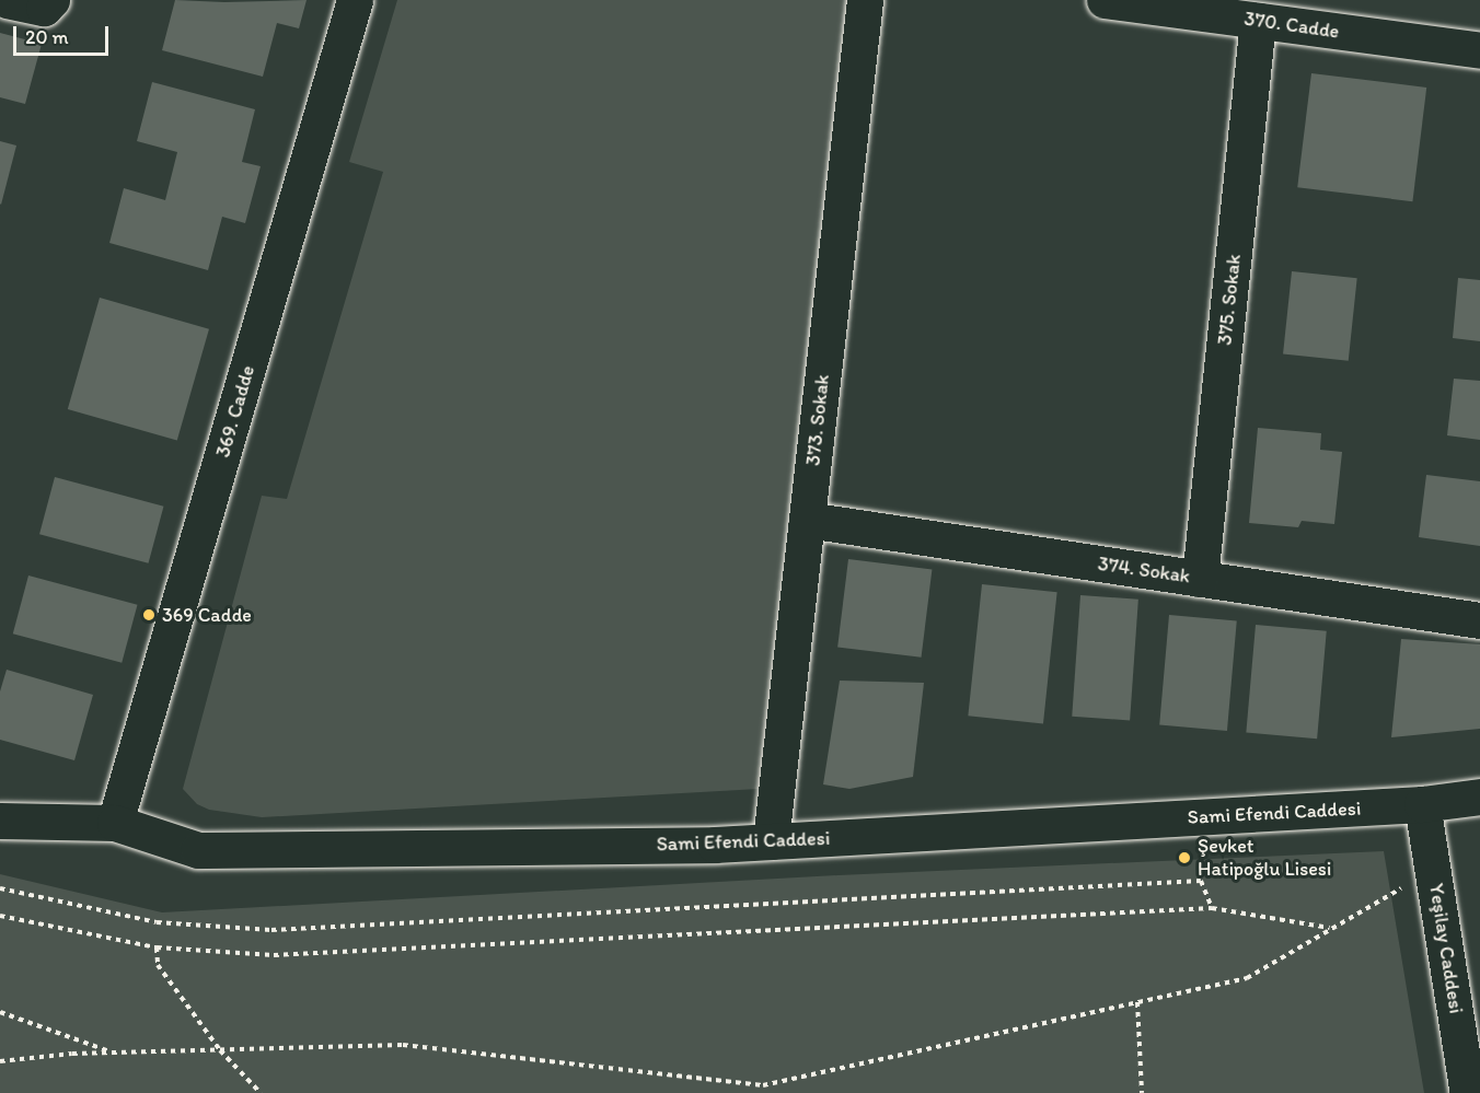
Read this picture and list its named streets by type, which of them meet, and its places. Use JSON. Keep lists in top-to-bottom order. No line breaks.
{"streets":{"street":["370. Cadde","375. Sokak","369. Cadde","373. Sokak","374. Sokak","Sami Efendi Caddesi","Yeşilay Caddesi"]},"crossings":[["370. Cadde","375. Sokak"],["375. Sokak","374. Sokak"],["369. Cadde","Sami Efendi Caddesi"],["373. Sokak","374. Sokak"],["373. Sokak","Sami Efendi Caddesi"],["Sami Efendi Caddesi","Yeşilay Caddesi"]],"places":["369 Cadde","Şevket Hatipoğlu Lisesi"],"scale_bar":"20 m"}
